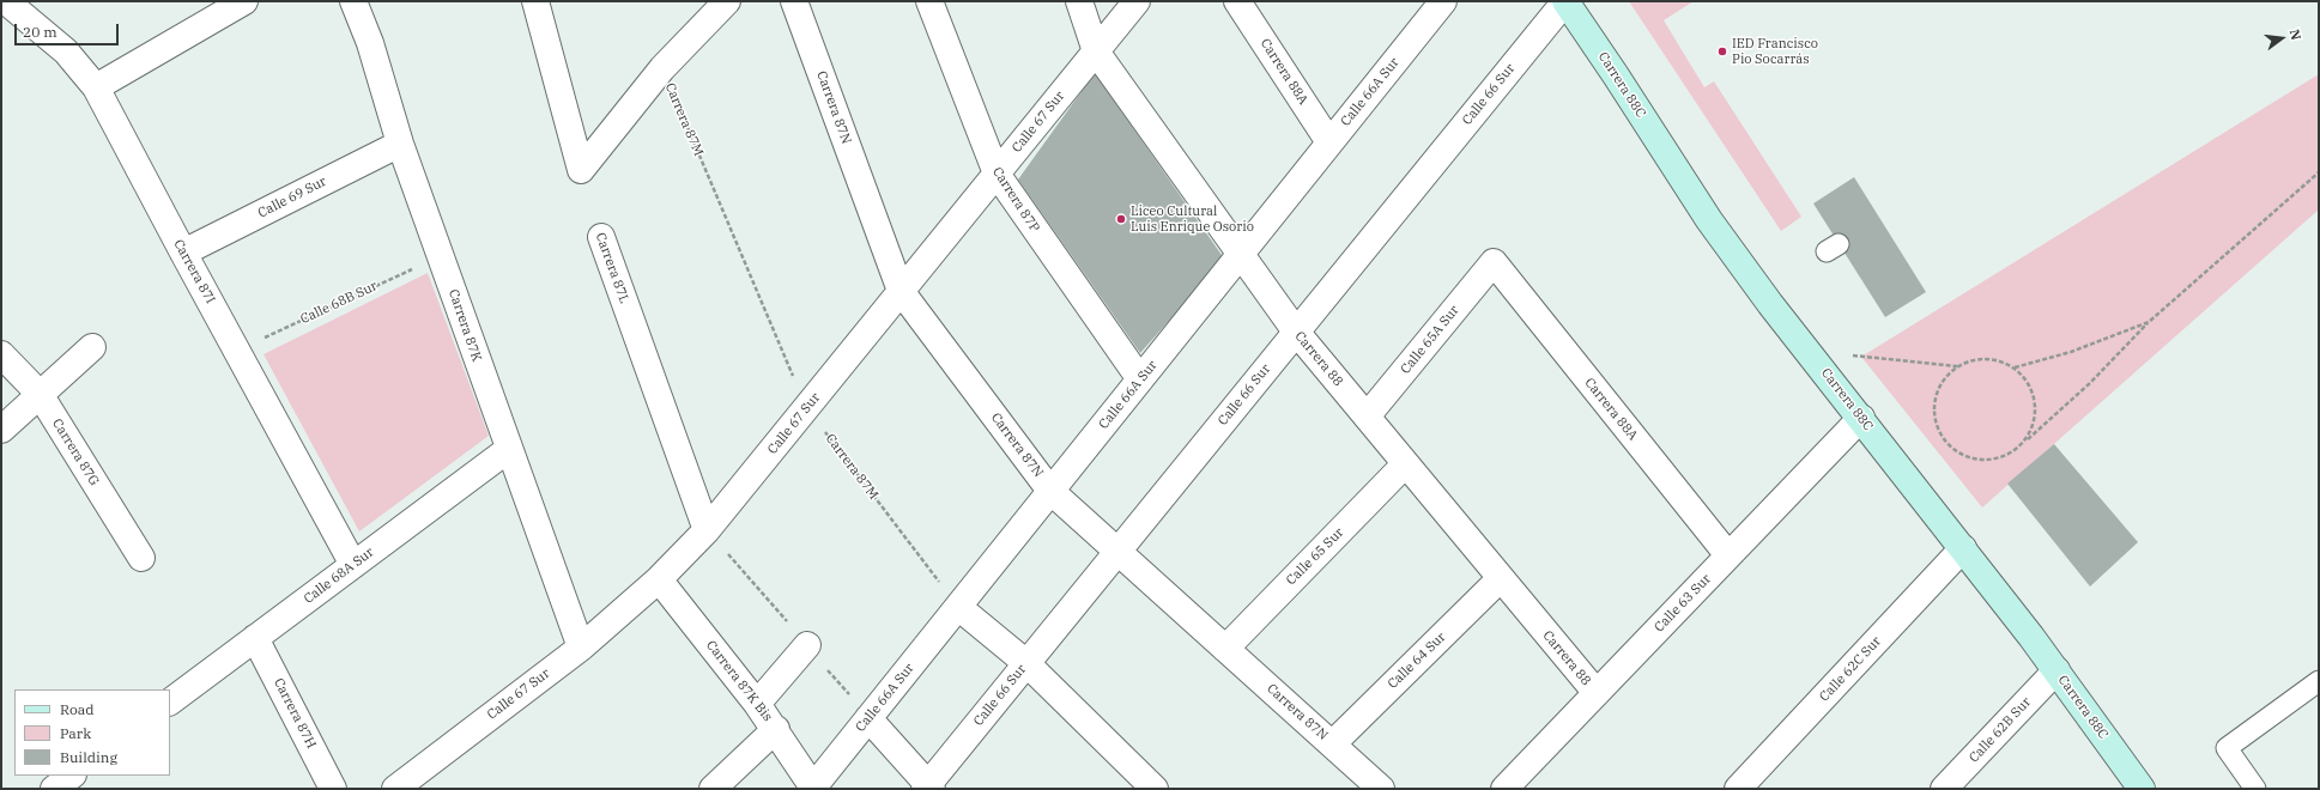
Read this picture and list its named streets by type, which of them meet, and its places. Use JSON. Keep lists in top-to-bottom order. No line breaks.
{"streets":{"street":["Carrera 88A","Carrera 88C","Calle 66A Sur","Calle 66 Sur","Carrera 87N","Calle 67 Sur","Calle 69 Sur","Carrera 87P","Carrera 87L","Carrera 87I","Carrera 87K","Calle 65A Sur","Carrera 88","Carrera 87G","Calle 65 Sur","Calle 68A Sur","Calle 63 Sur","Calle 64 Sur","Calle 62C Sur","Carrera 87K Bis","Carrera 87H","Calle 62B Sur"],"path":["Carrera 87M","Calle 68B Sur"]},"crossings":[["Carrera 88A","Calle 66A Sur"],["Carrera 88A","Calle 65A Sur"],["Carrera 88A","Calle 63 Sur"],["Carrera 88C","Calle 66 Sur"],["Carrera 88C","Calle 63 Sur"],["Carrera 88C","Calle 62C Sur"],["Carrera 88C","Calle 62B Sur"],["Calle 66A Sur","Carrera 87N"],["Calle 66A Sur","Carrera 87M"],["Calle 66A Sur","Carrera 87P"],["Calle 66A Sur","Carrera 88"],["Calle 66A Sur","Carrera 87K Bis"],["Calle 66 Sur","Carrera 87N"],["Calle 66 Sur","Carrera 88"],["Carrera 87N","Calle 67 Sur"],["Carrera 87N","Calle 65 Sur"],["Carrera 87N","Calle 64 Sur"],["Carrera 87M","Calle 67 Sur"],["Calle 67 Sur","Carrera 87P"],["Calle 67 Sur","Carrera 87L"],["Calle 67 Sur","Carrera 87K"],["Calle 67 Sur","Carrera 88"],["Calle 67 Sur","Carrera 87K Bis"],["Calle 69 Sur","Carrera 87I"],["Calle 69 Sur","Carrera 87K"],["Carrera 87I","Calle 68B Sur"],["Carrera 87I","Calle 68A Sur"],["Calle 68B Sur","Carrera 87K"],["Carrera 87K","Calle 68A Sur"],["Calle 65A Sur","Carrera 88"],["Carrera 88","Calle 65 Sur"],["Carrera 88","Calle 63 Sur"],["Carrera 88","Calle 64 Sur"],["Calle 68A Sur","Carrera 87H"]],"places":["IED Francisco Pio Socarrás","Liceo Cultural Luis Enrique Osorio"],"legend":["Road","Park","Building"],"scale_bar":"20 m","north":"right"}
